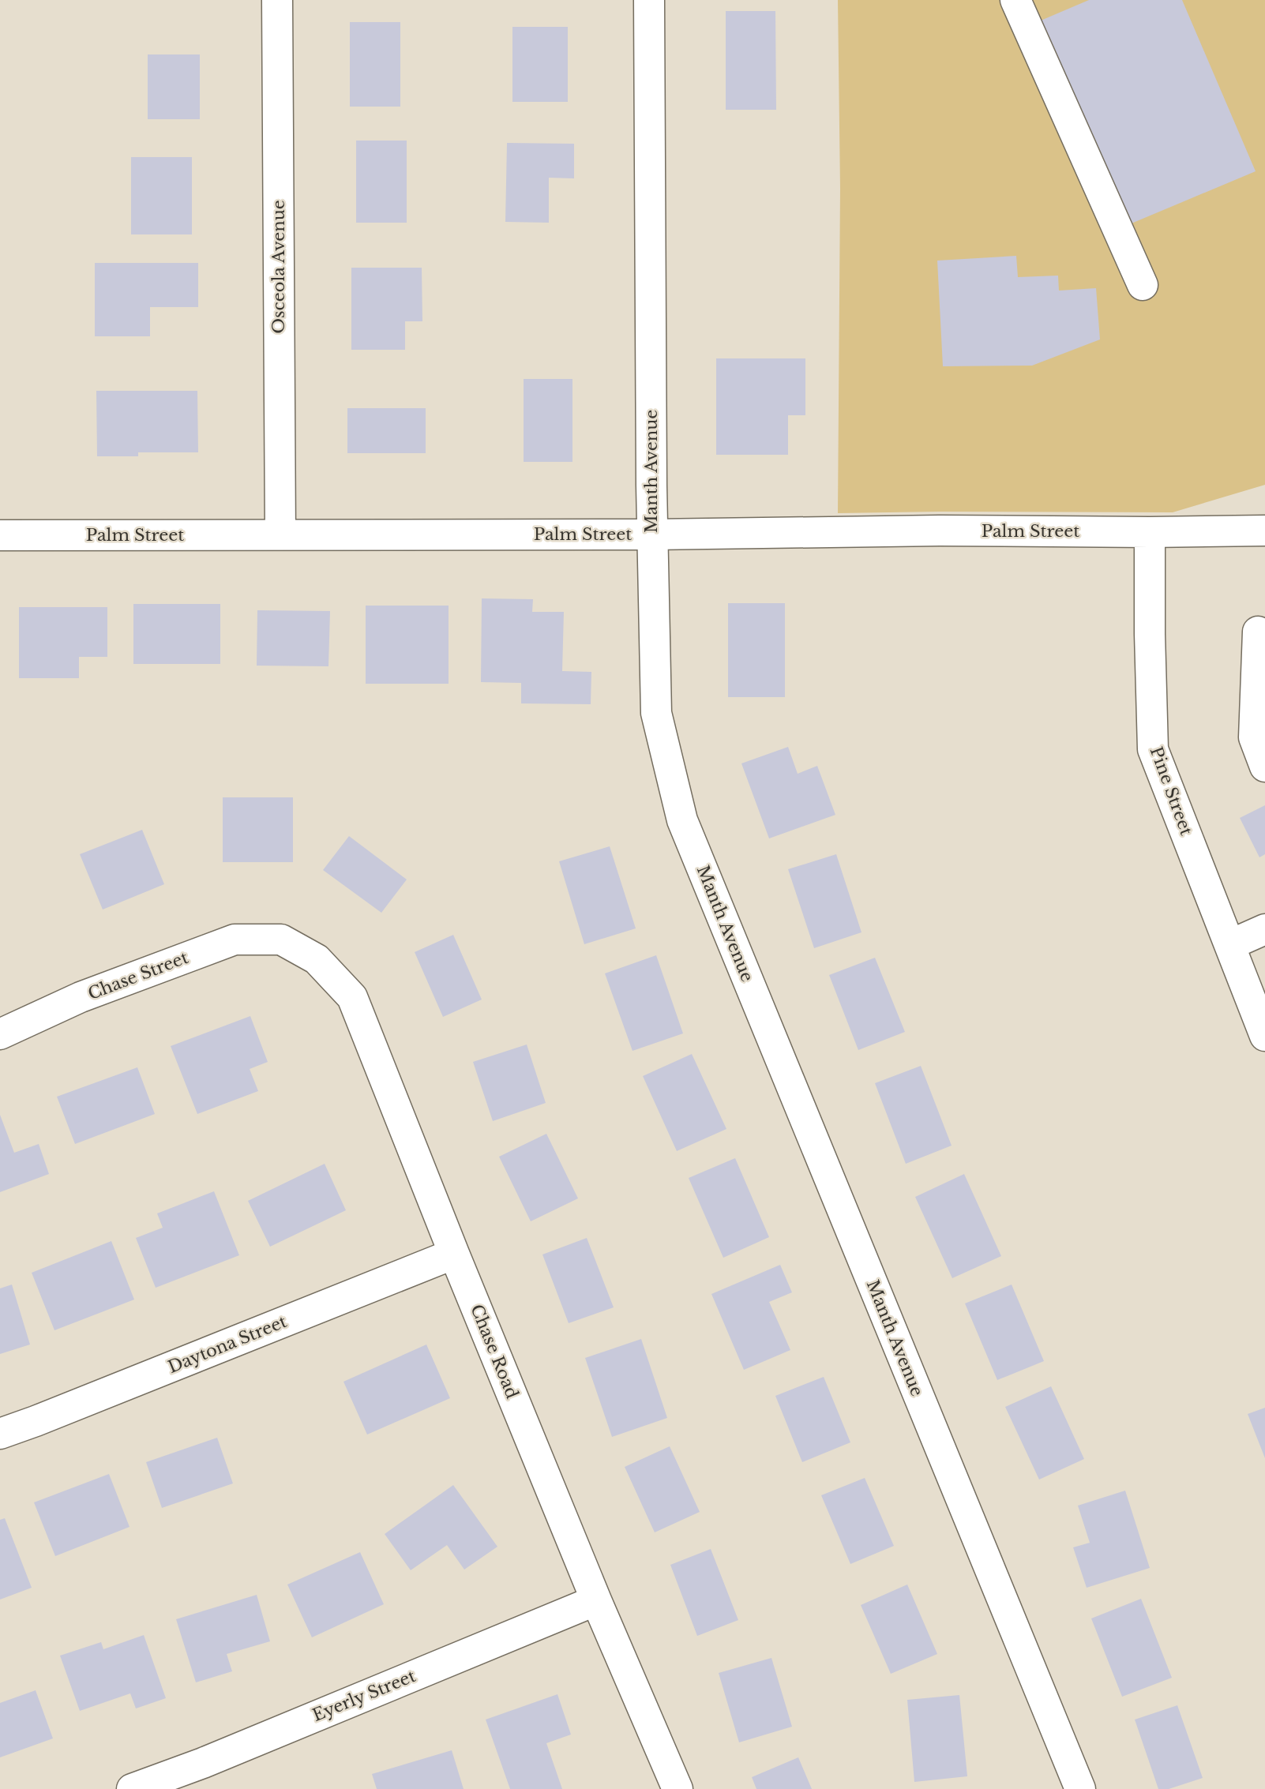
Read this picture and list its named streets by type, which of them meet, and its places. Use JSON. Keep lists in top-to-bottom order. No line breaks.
{"streets":{"street":["Osceola Avenue","Manth Avenue","Palm Street","Pine Street","Chase Street","Daytona Street","Chase Road","Eyerly Street"]},"crossings":[["Osceola Avenue","Palm Street"],["Manth Avenue","Palm Street"],["Palm Street","Pine Street"],["Chase Street","Chase Road"],["Daytona Street","Chase Road"],["Chase Road","Eyerly Street"]]}
